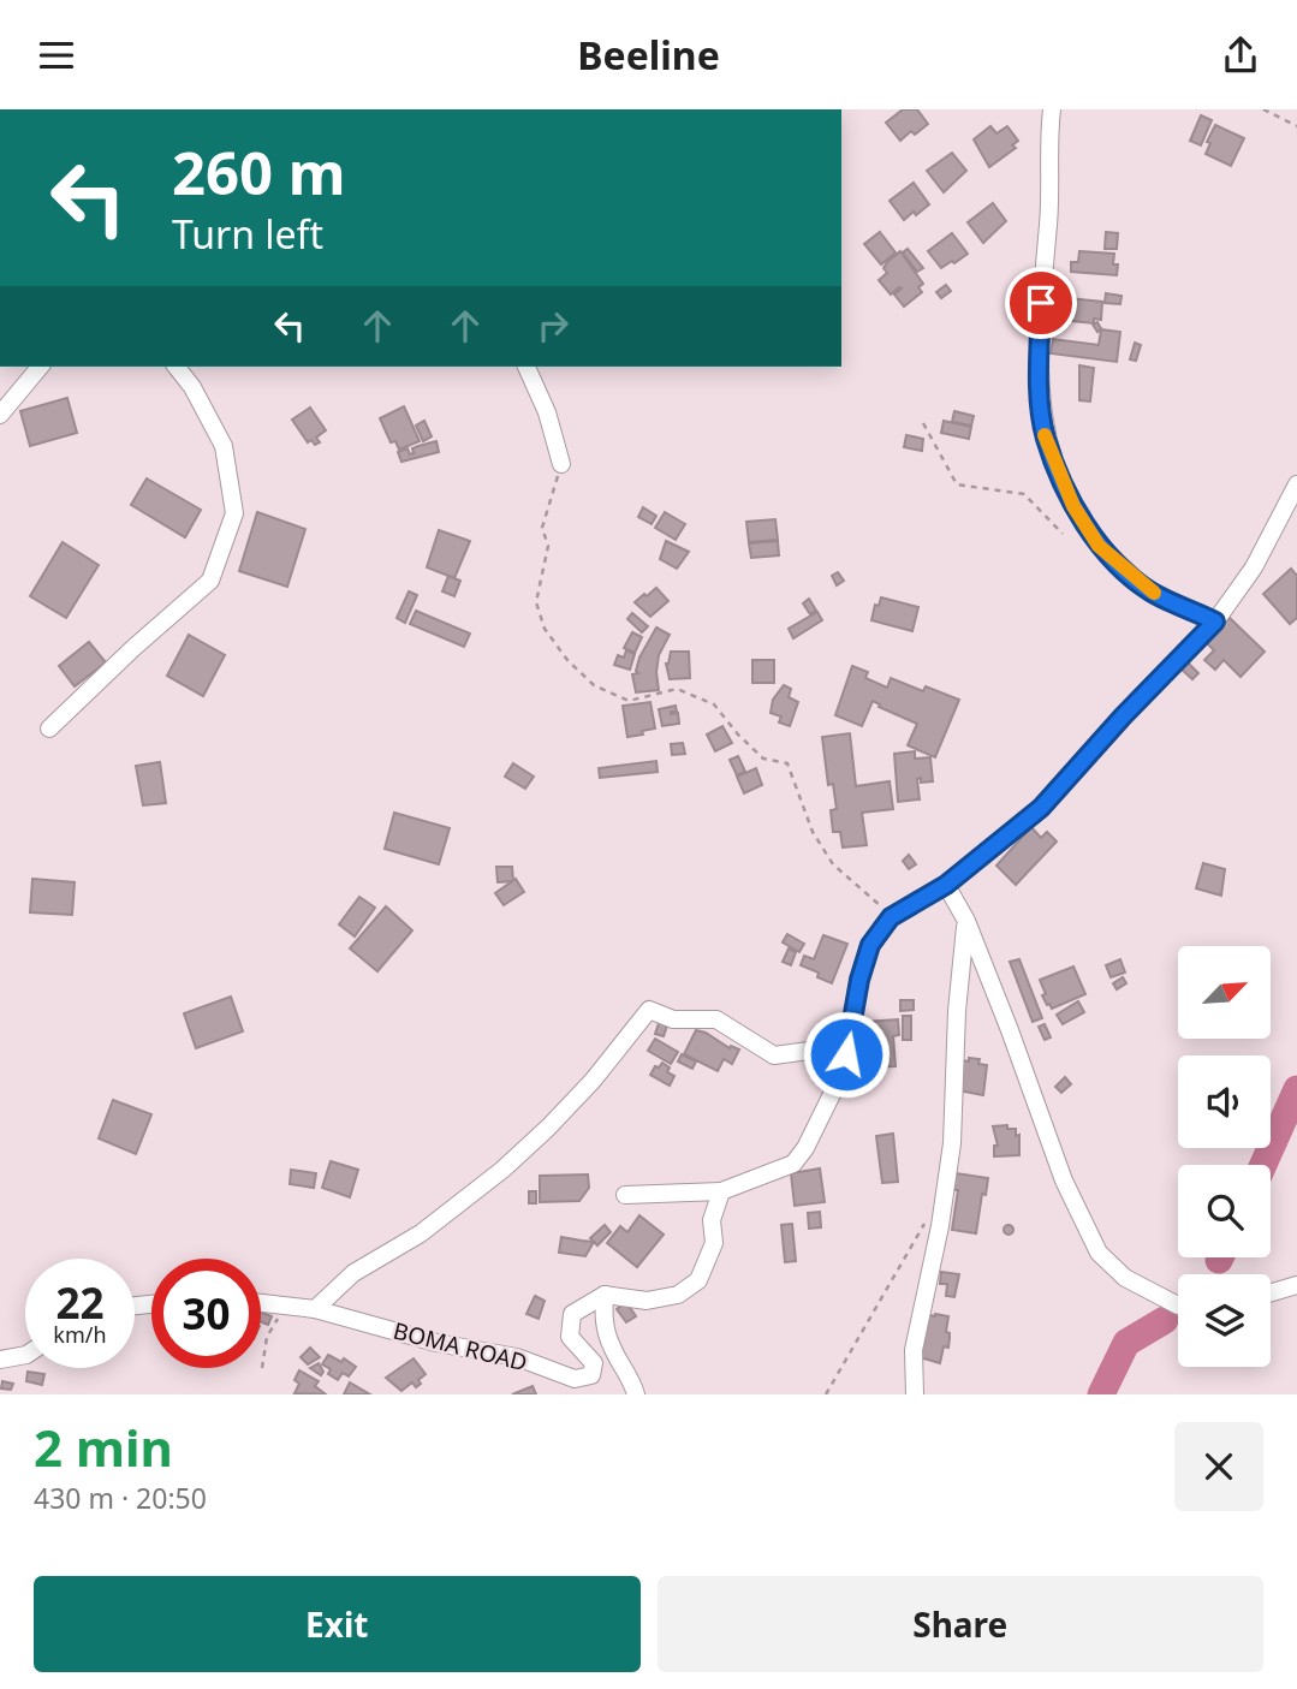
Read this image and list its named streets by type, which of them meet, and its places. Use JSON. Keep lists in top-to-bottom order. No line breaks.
{"streets":{"street":["BOMA ROAD"]},"north":"top right","page":{"header":"Beeline","turn":["260 m","Turn left"],"speed":"22 km/h","limit":"30","heading":["2 min","430 m · 20:50"],"buttons":["Exit","Share"]}}
